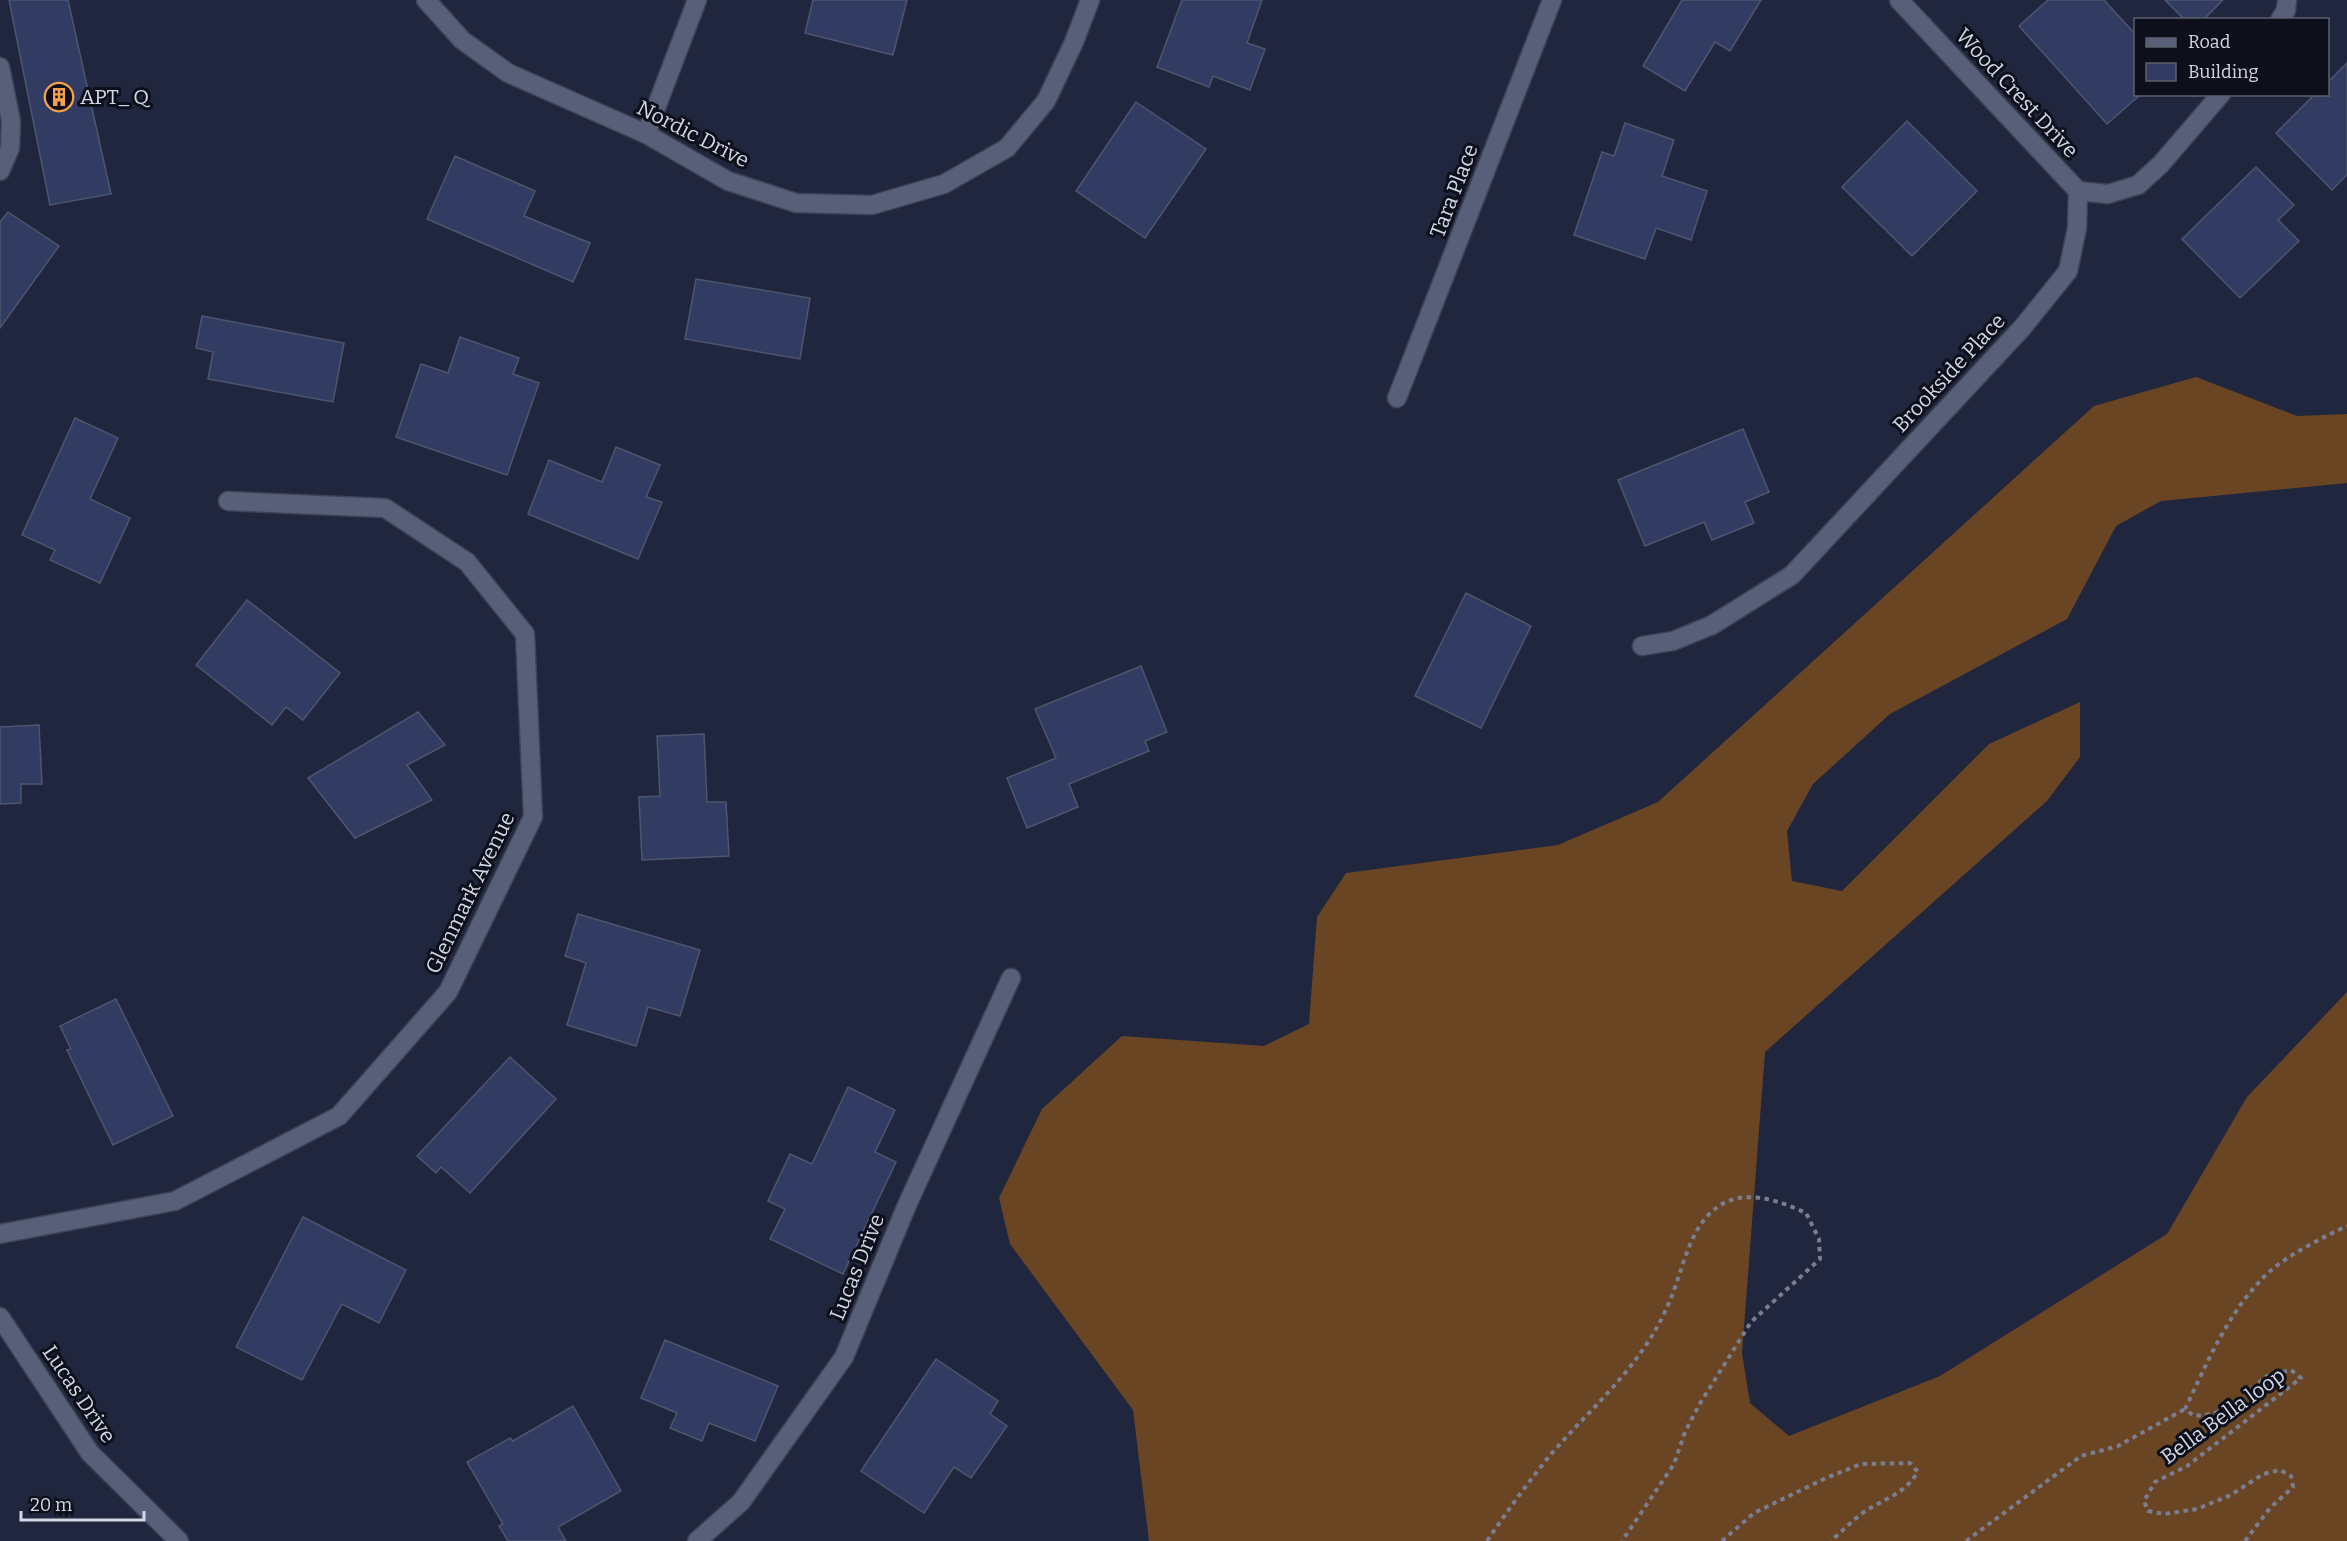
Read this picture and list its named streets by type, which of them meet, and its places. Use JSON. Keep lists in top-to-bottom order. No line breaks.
{"streets":{"street":["Wood Crest Drive","Nordic Drive","Tara Place","Brookside Place","Glenmark Avenue","Lucas Drive"],"path":["Bella Bella loop"]},"crossings":[["Wood Crest Drive","Brookside Place"]],"places":{"building":["APT_ Q"]},"legend":["Road","Building"],"scale_bar":"20 m"}
